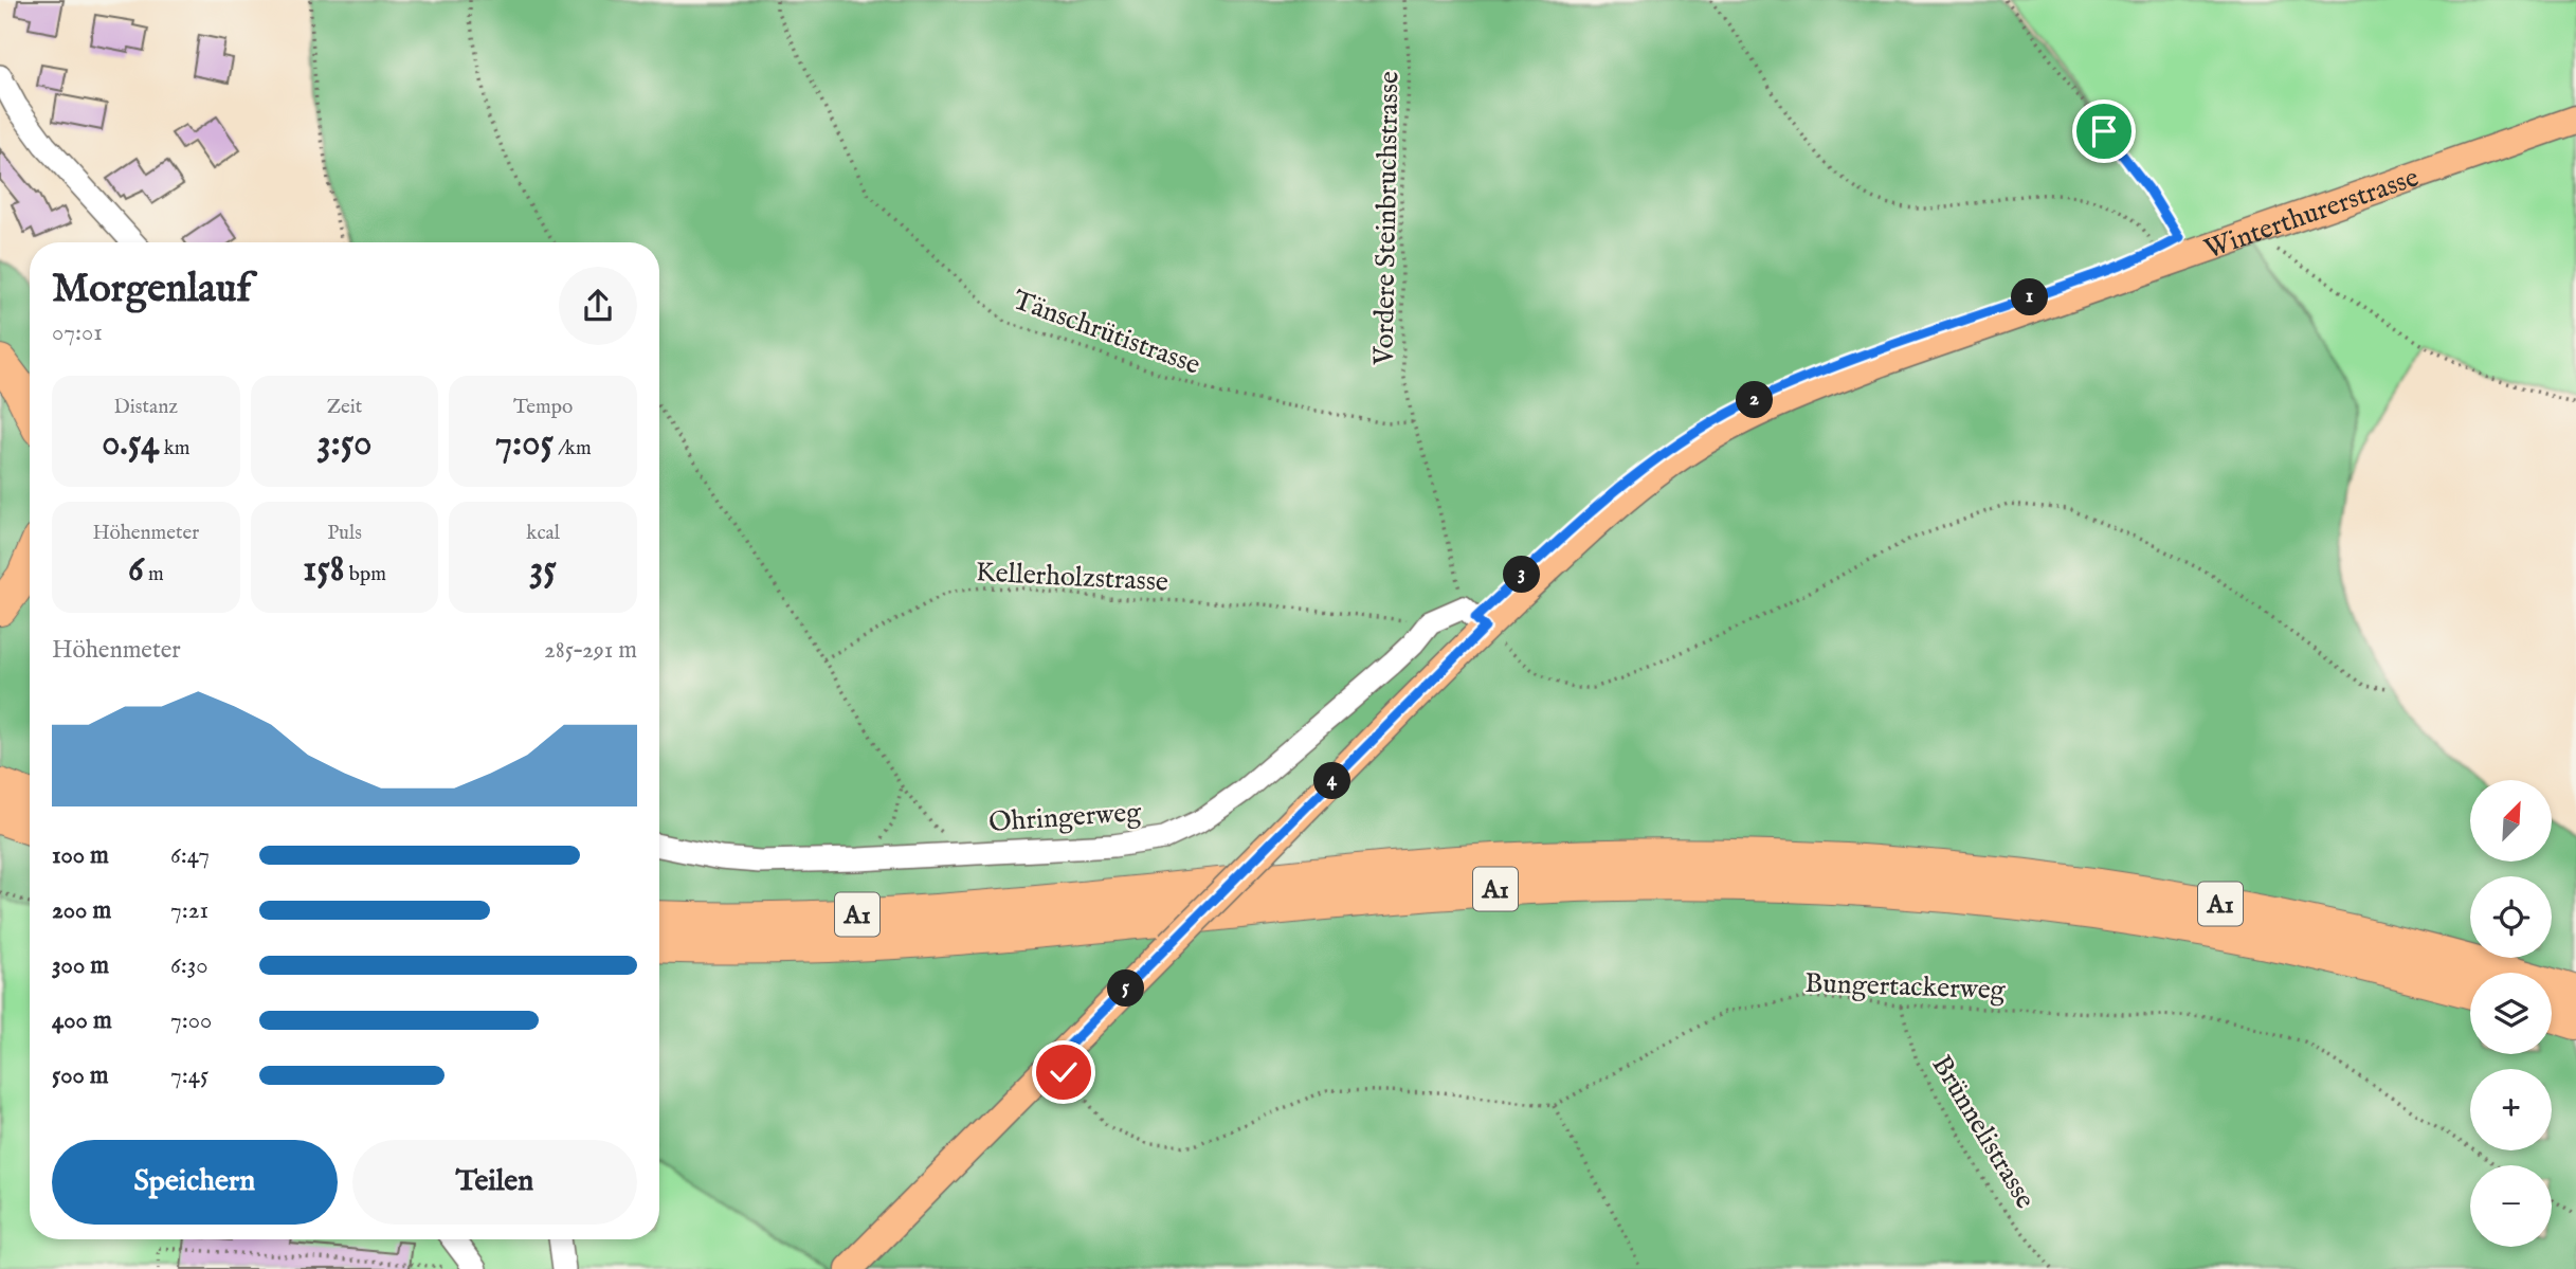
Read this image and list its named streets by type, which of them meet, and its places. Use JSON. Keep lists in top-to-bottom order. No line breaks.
{"streets":{"highway":["A1"],"main road":["Winterthurerstrasse"],"street":["Ohringerweg"],"path":["Vordere Steinbruchstrasse","Tänschrütistrasse","Kellerholzstrasse","Bungertackerweg","Brünnelistrasse"]},"crossings":[["Vordere Steinbruchstrasse","Tänschrütistrasse"],["Vordere Steinbruchstrasse","Ohringerweg"],["Kellerholzstrasse","Ohringerweg"],["Bungertackerweg","Brünnelistrasse"]],"north":"top right","page":{"heading":["Morgenlauf","07:01"],"pins":["1","2","3","4","5"],"stats":[["Distanz","0.54 km"],["Zeit","3:50"],["Tempo","7:05 /km"],["Höhenmeter","6 m"],["Puls","158 bpm"],["kcal","35"]],"chart":["Höhenmeter","285–291 m"],"map_buttons":["+","−"],"list":[{"name":"100 m","note":"6:47"},{"name":"200 m","note":"7:21"},{"name":"300 m","note":"6:30"},{"name":"400 m","note":"7:00"},{"name":"500 m","note":"7:45"}],"buttons":["Speichern","Teilen"]}}
